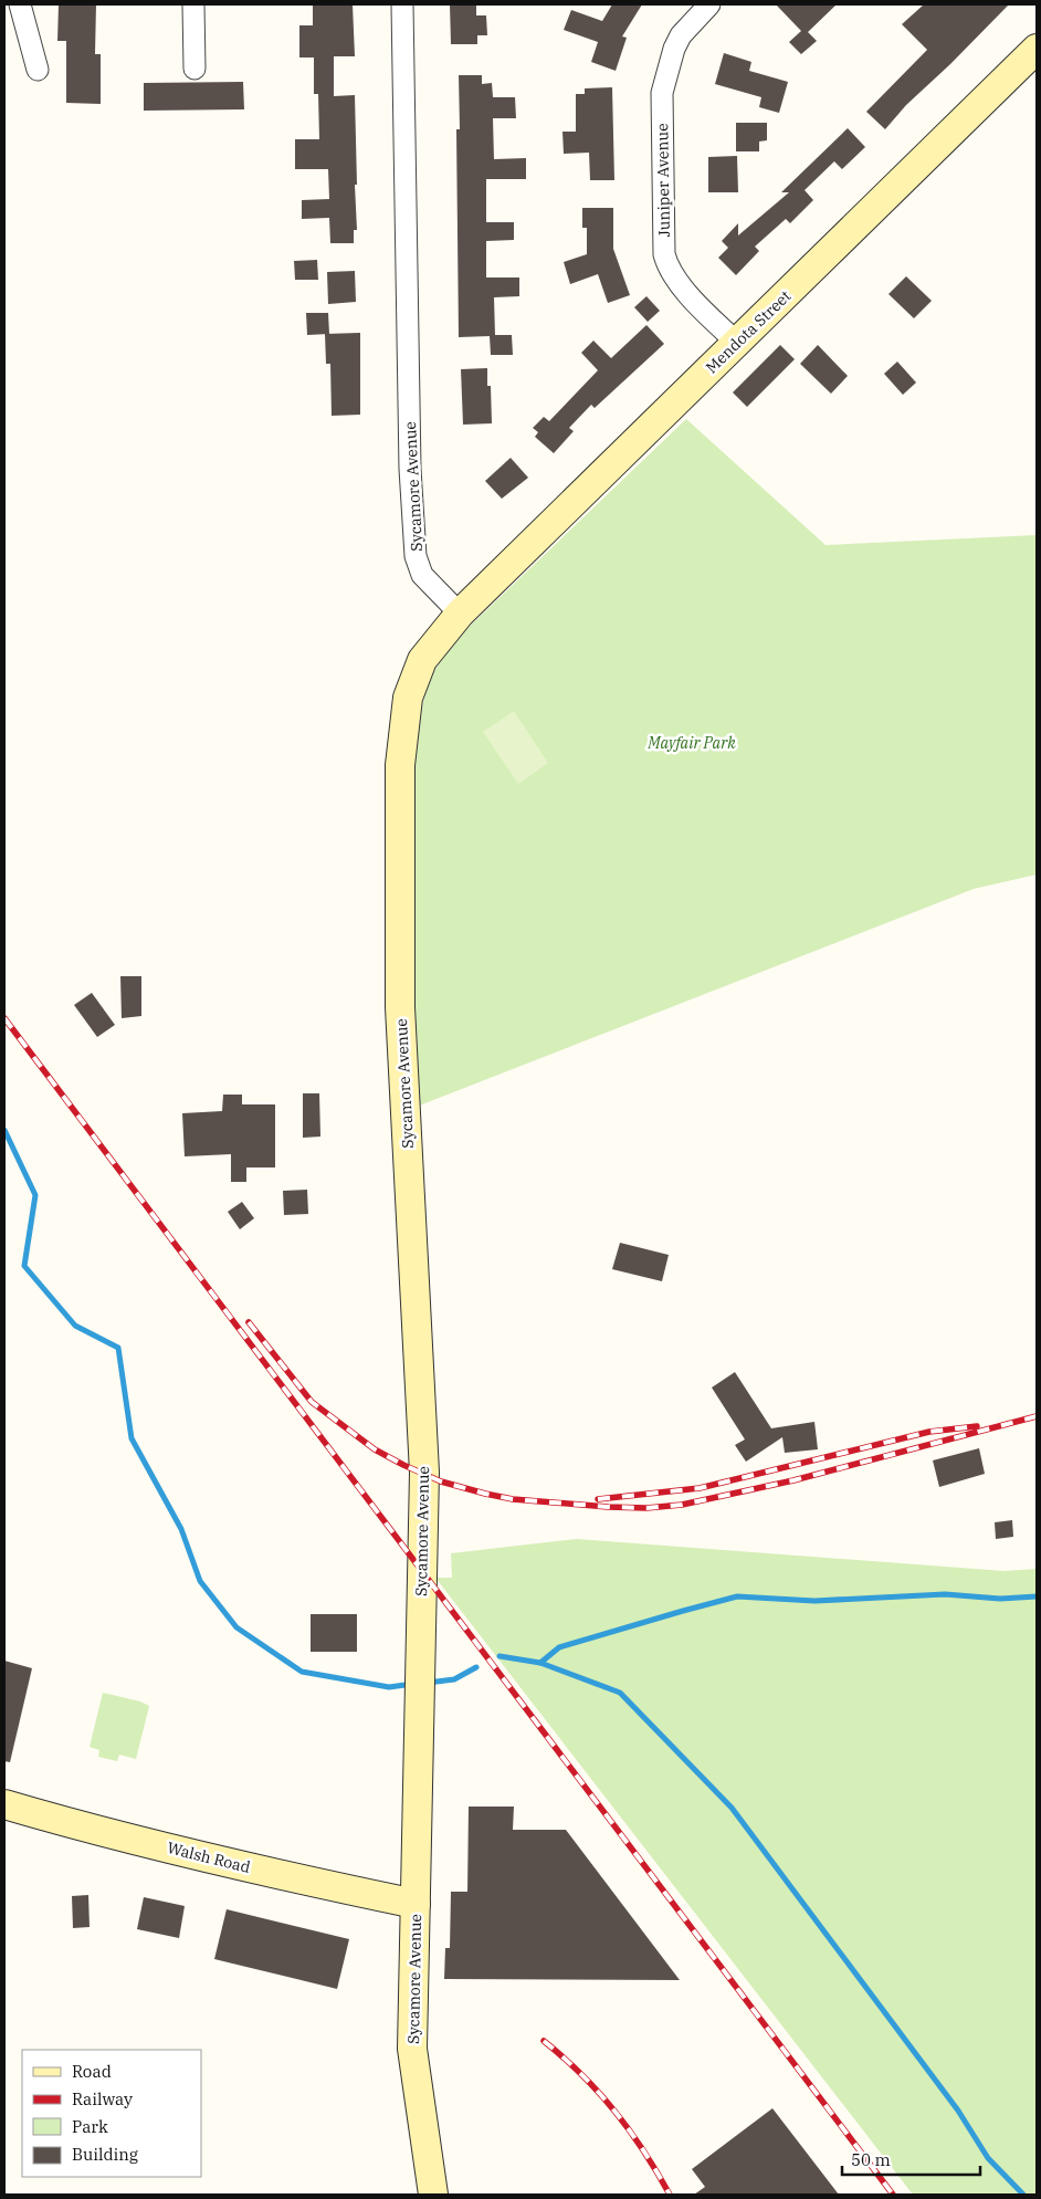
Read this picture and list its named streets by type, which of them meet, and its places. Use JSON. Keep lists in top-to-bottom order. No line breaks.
{"streets":{"street":["Juniper Avenue","Mendota Street","Sycamore Avenue","Walsh Road"]},"crossings":[["Juniper Avenue","Mendota Street"],["Mendota Street","Sycamore Avenue"],["Sycamore Avenue","Walsh Road"]],"parks":["Mayfair Park"],"legend":["Road","Railway","Park","Building"],"scale_bar":"50 m"}
